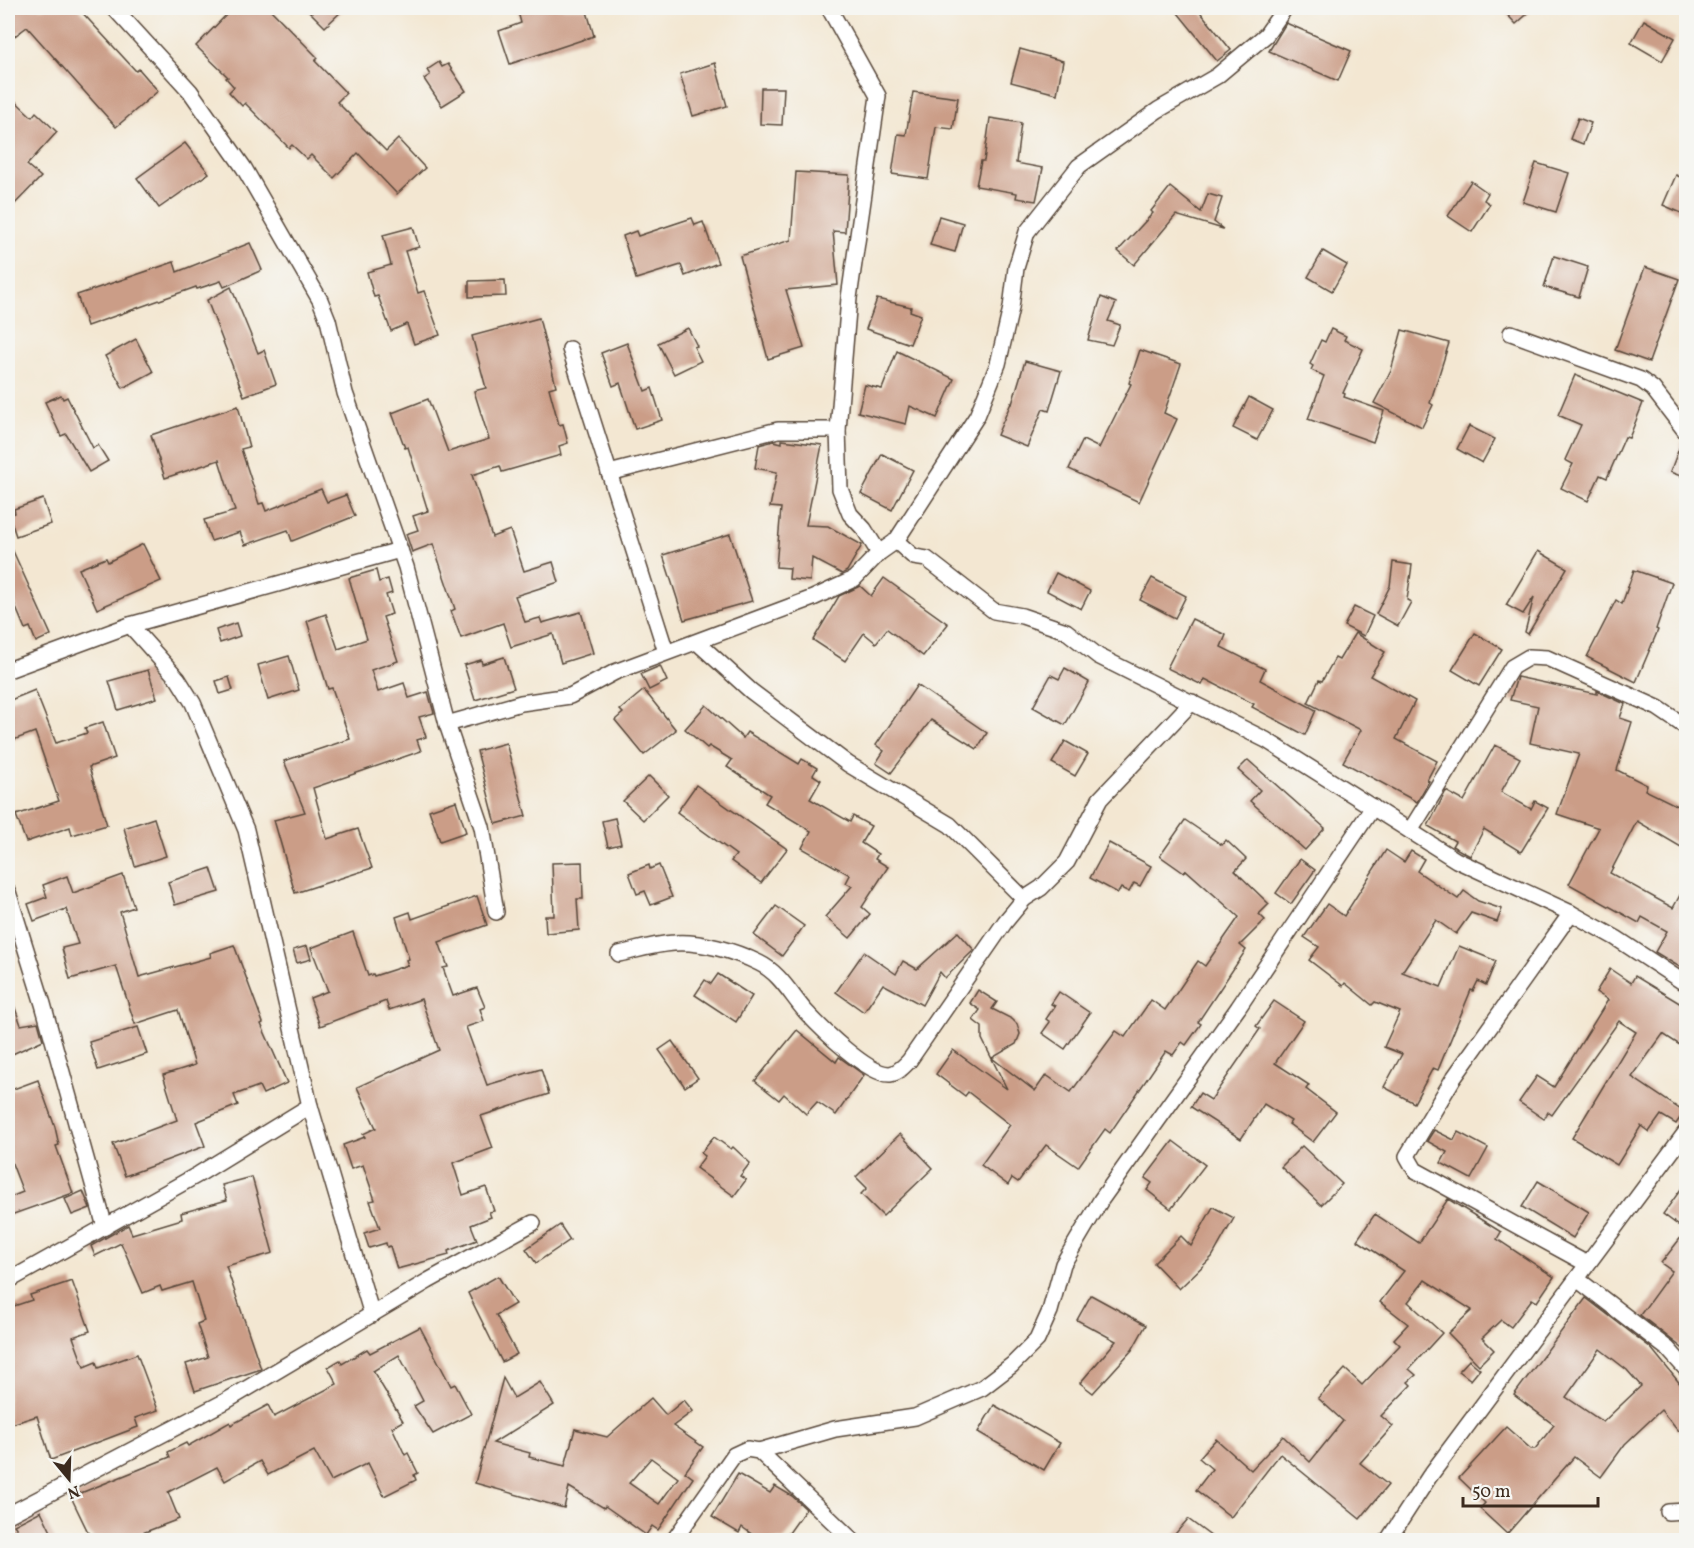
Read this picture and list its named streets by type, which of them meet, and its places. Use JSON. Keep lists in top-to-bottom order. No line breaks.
{"scale_bar":"50 m","north":"bottom"}
